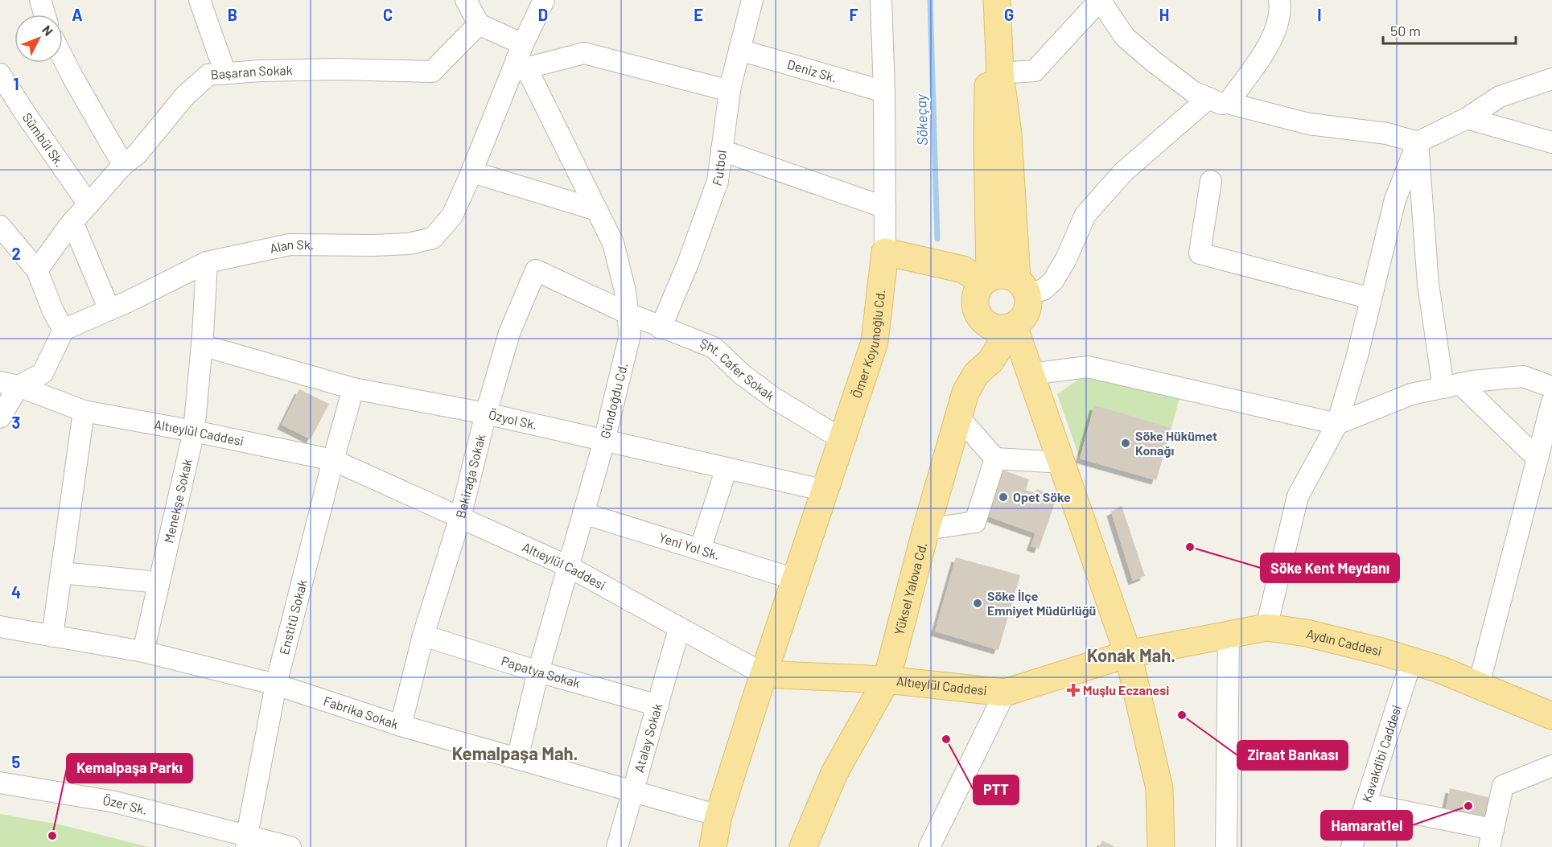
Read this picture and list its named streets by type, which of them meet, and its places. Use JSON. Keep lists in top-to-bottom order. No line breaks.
{"streets":{"main road":["Ömer Koyunoğlu Cd.","Altıeylül Caddesi","Yüksel Yalova Cd.","Aydın Caddesi"],"street":["Deniz Sk.","Başaran Sokak","Sümbül Sk.","Futbol","Alan Sk.","Şht. Cafer Sokak","Gündoğdu Cd.","Özyol Sk.","Bekirağa Sokak","Menekşe Sokak","Yeni Yol Sk.","Enstitü Sokak","Papatya Sokak","Fabrika Sokak","Atalay Sokak","Kavakdibi Caddesi","Özer Sk."]},"crossings":[["Deniz Sk.","Futbol"],["Deniz Sk.","Ömer Koyunoğlu Cd."],["Başaran Sokak","Sümbül Sk."],["Futbol","Şht. Cafer Sokak"],["Alan Sk.","Gündoğdu Cd."],["Alan Sk.","Menekşe Sokak"],["Ömer Koyunoğlu Cd.","Şht. Cafer Sokak"],["Ömer Koyunoğlu Cd.","Özyol Sk."],["Ömer Koyunoğlu Cd.","Altıeylül Caddesi"],["Ömer Koyunoğlu Cd.","Yeni Yol Sk."],["Ömer Koyunoğlu Cd.","Fabrika Sokak"],["Şht. Cafer Sokak","Gündoğdu Cd."],["Şht. Cafer Sokak","Bekirağa Sokak"],["Gündoğdu Cd.","Özyol Sk."],["Gündoğdu Cd.","Altıeylül Caddesi"],["Gündoğdu Cd.","Bekirağa Sokak"],["Gündoğdu Cd.","Yeni Yol Sk."],["Gündoğdu Cd.","Papatya Sokak"],["Gündoğdu Cd.","Fabrika Sokak"],["Özyol Sk.","Bekirağa Sokak"],["Özyol Sk.","Menekşe Sokak"],["Özyol Sk.","Enstitü Sokak"],["Altıeylül Caddesi","Bekirağa Sokak"],["Altıeylül Caddesi","Menekşe Sokak"],["Altıeylül Caddesi","Yüksel Yalova Cd."],["Altıeylül Caddesi","Enstitü Sokak"],["Altıeylül Caddesi","Aydın Caddesi"],["Altıeylül Caddesi","Atalay Sokak"],["Bekirağa Sokak","Papatya Sokak"],["Bekirağa Sokak","Fabrika Sokak"],["Menekşe Sokak","Fabrika Sokak"],["Enstitü Sokak","Fabrika Sokak"],["Enstitü Sokak","Özer Sk."],["Aydın Caddesi","Kavakdibi Caddesi"],["Papatya Sokak","Atalay Sokak"],["Fabrika Sokak","Atalay Sokak"]],"districts":["Konak Mah.","Kemalpaşa Mah."],"water":["Sökeçay"],"places":{"other":["Söke Hükümet Konağı","Opet Söke","Söke Kent Meydanı","Söke İlçe Emniyet Müdürlüğü","Ziraat Bankası","PTT","Hamarat1el","Kemalpaşa Parkı"],"health":["Muşlu Eczanesi"]},"scale_bar":"50 m","north":"top right","grid":{"columns":["A","B","C","D","E","F","G","H","I"],"rows":["1","2","3","4","5"]}}
